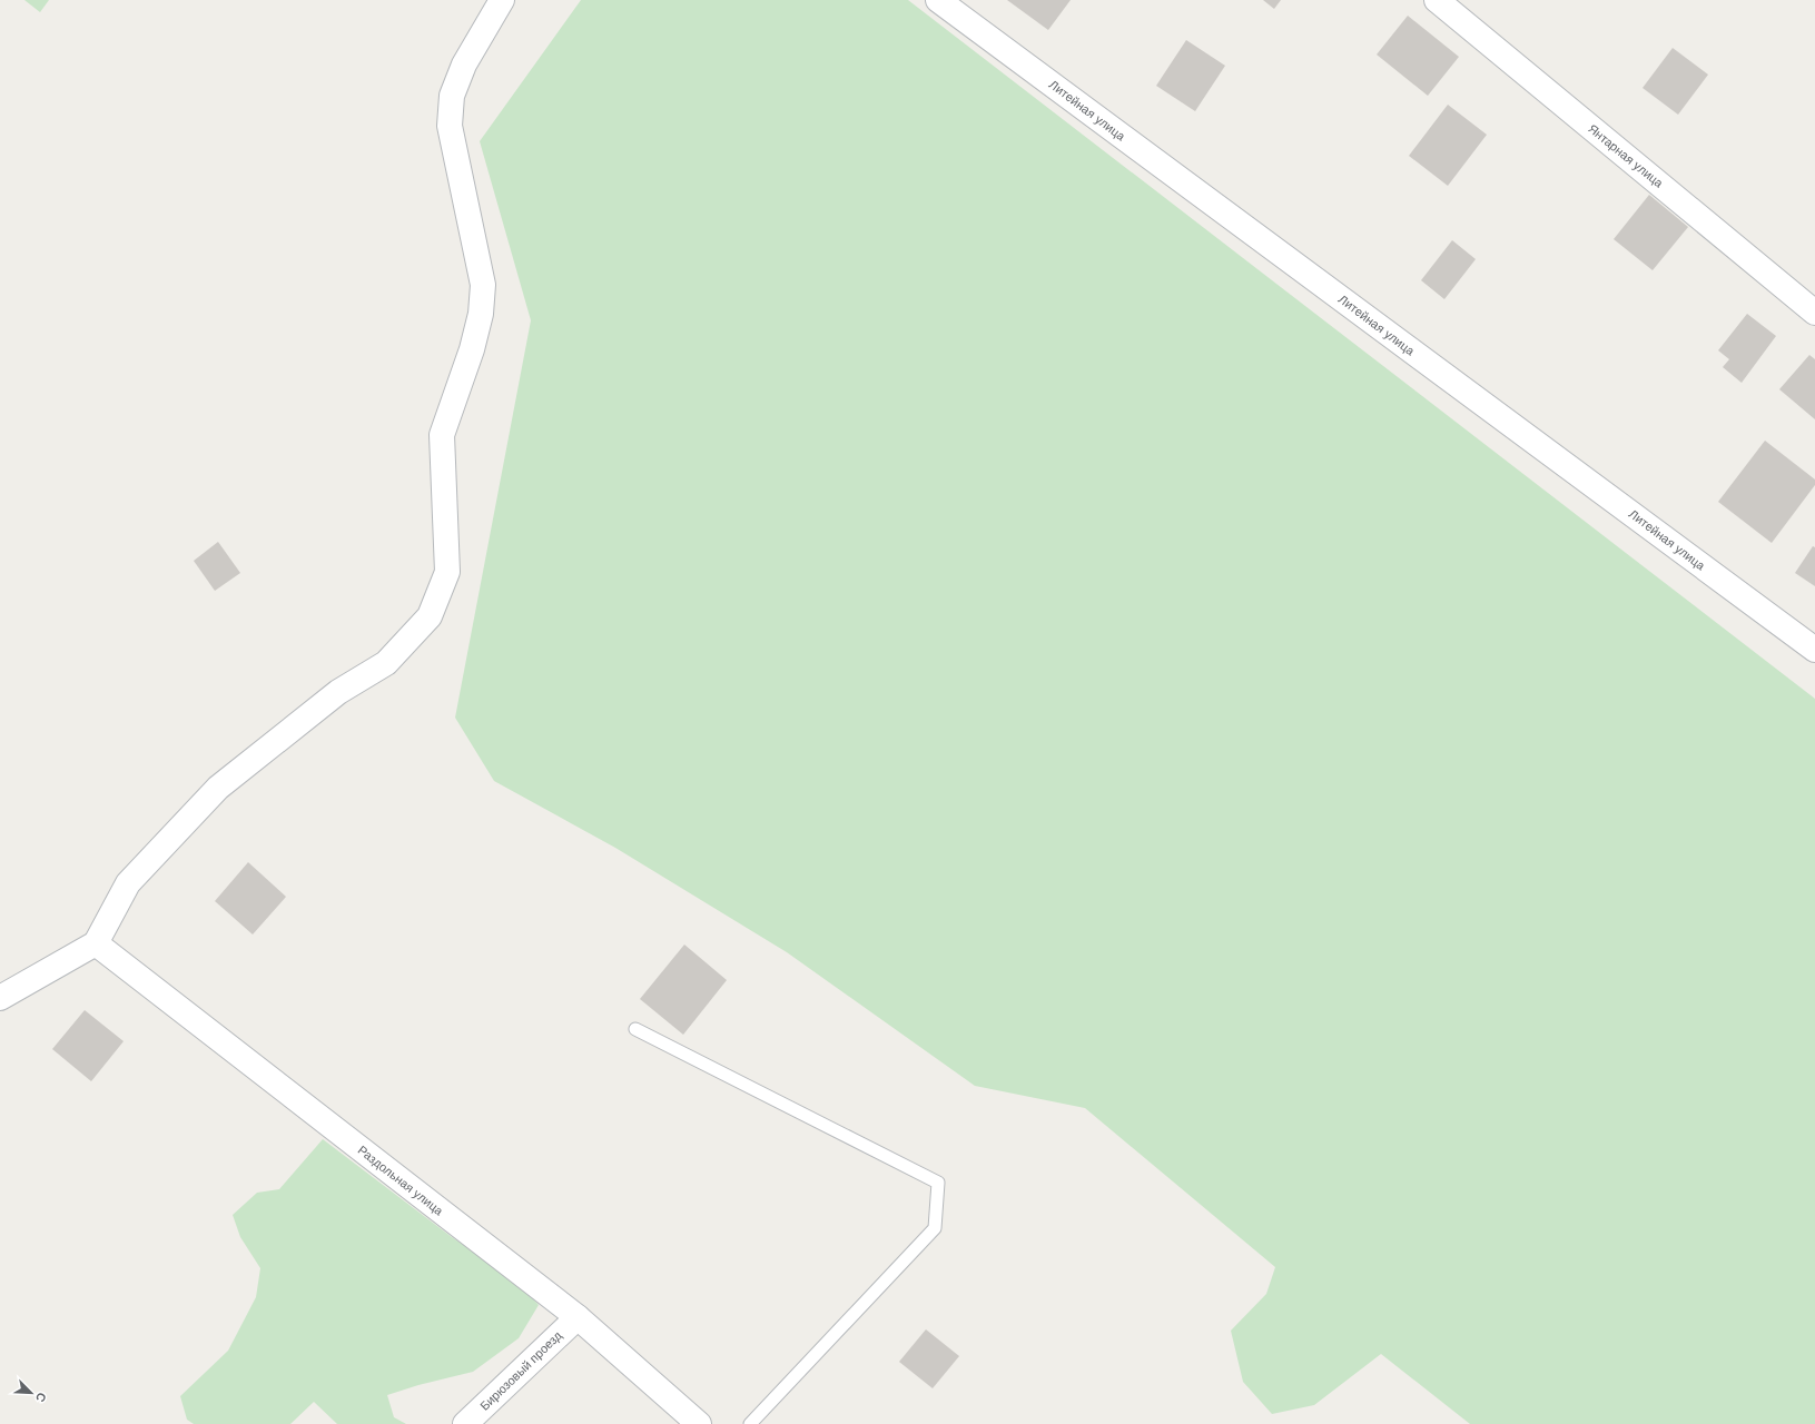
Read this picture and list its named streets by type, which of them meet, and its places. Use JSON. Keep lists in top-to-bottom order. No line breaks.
{"streets":{"street":["Литейная улица","Янтарная улица","Раздольная улица","Бирюзовый проезд"]},"crossings":[["Раздольная улица","Бирюзовый проезд"]],"north":"bottom right"}
